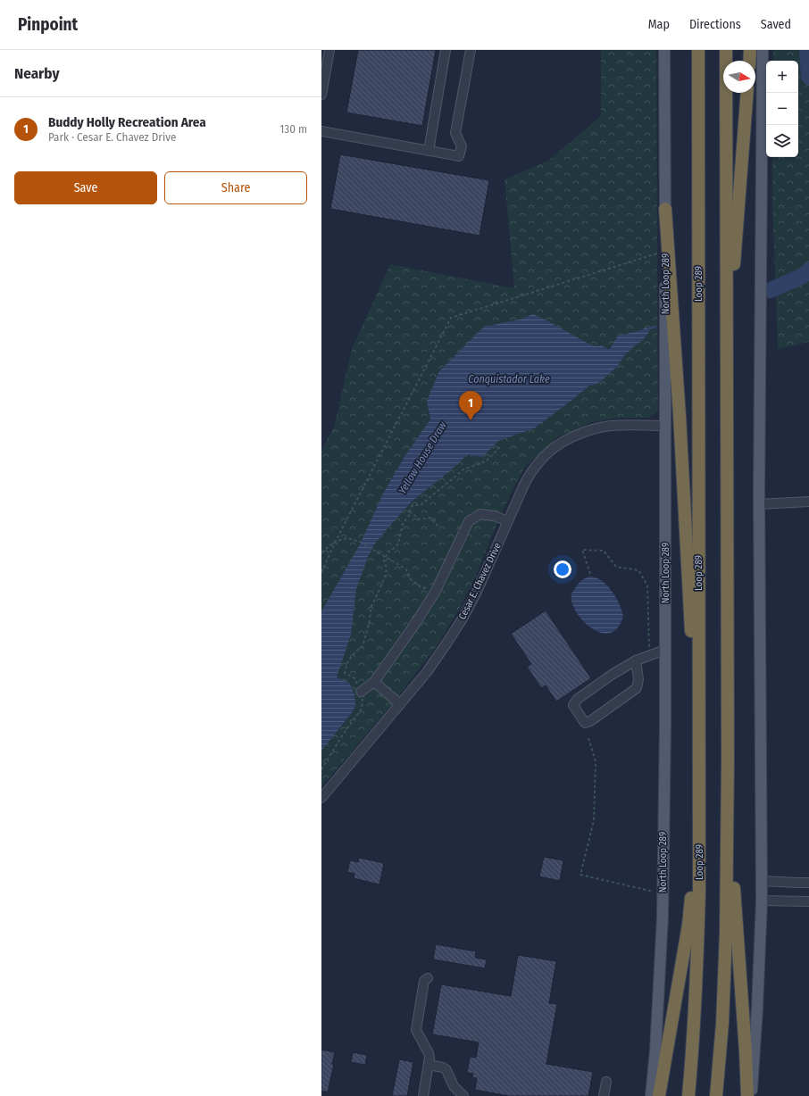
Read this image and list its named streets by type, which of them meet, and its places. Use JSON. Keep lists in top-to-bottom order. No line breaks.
{"streets":{"highway":["Loop 289"],"main road":["North Loop 289"],"street":["Cesar E. Chavez Drive"]},"crossings":[["North Loop 289","Cesar E. Chavez Drive"]],"water":["Conquistador Lake","Yellow House Draw"],"north":"right","page":{"header":"Pinpoint","nav":["Map","Directions","Saved"],"heading":"Nearby","map_buttons":["+","−"],"list":[{"mark":"1","name":"Buddy Holly Recreation Area","note":"Park · Cesar E. Chavez Drive","value":"130 m"}],"buttons":["Save","Share"],"pins":"1"}}
